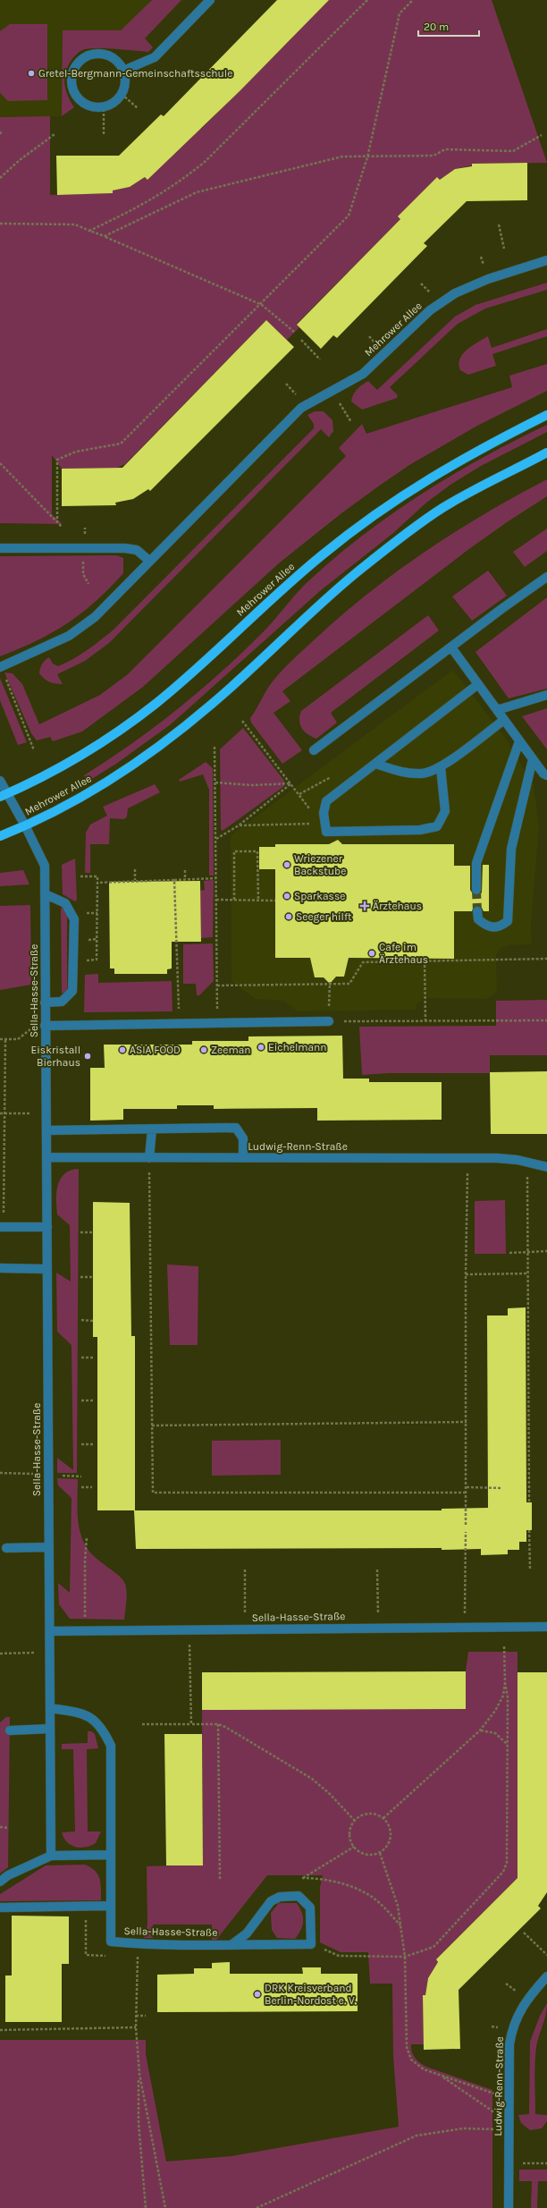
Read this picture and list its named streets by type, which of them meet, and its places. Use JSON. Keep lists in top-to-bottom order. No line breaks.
{"streets":{"main road":["Mehrower Allee"],"street":["Sella-Hasse-Straße","Ludwig-Renn-Straße"]},"crossings":[["Mehrower Allee","Sella-Hasse-Straße"],["Sella-Hasse-Straße","Ludwig-Renn-Straße"]],"places":{"other":["Gretel-Bergmann-Gemeinschaftsschule","Wriezener Backstube","Sparkasse","Seeger hilft","Cafe im Ärztehaus","Eichelmann","ASIA FOOD","Zeeman","Eiskristall Bierhaus","DRK Kreisverband Berlin-Nordost e. V."],"health":["Ärztehaus"]},"scale_bar":"20 m"}
